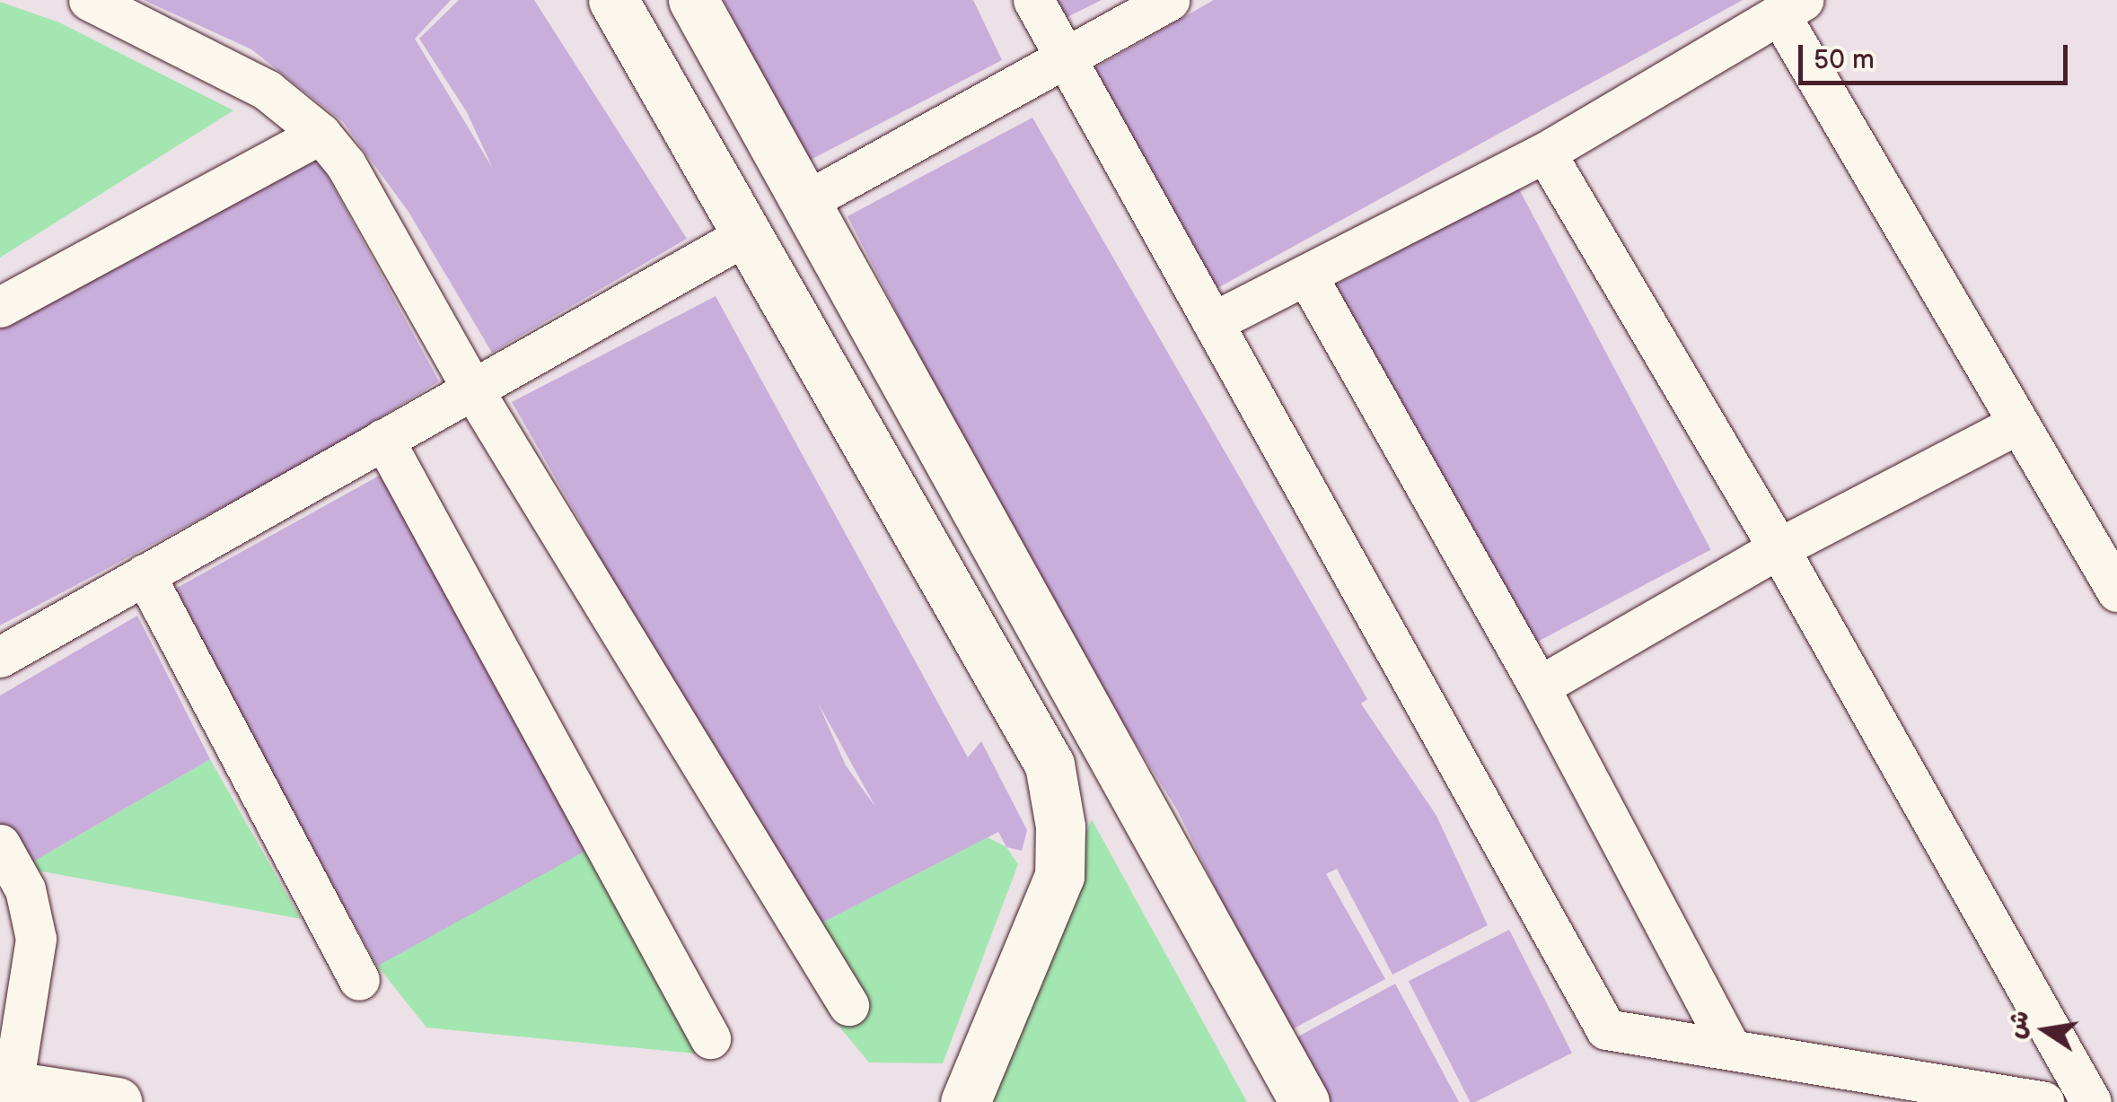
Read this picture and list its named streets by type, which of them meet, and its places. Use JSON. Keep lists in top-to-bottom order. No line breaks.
{"scale_bar":"50 m","north":"left"}
